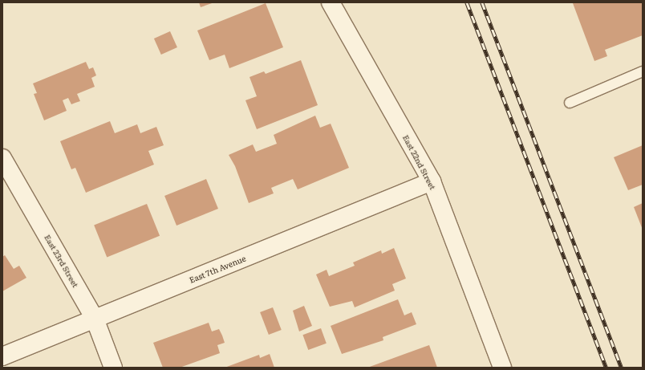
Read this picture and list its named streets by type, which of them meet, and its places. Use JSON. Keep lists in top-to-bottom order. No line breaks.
{"streets":{"street":["East 22nd Street","East 23rd Street","East 7th Avenue"]},"crossings":[["East 22nd Street","East 7th Avenue"],["East 23rd Street","East 7th Avenue"]]}
